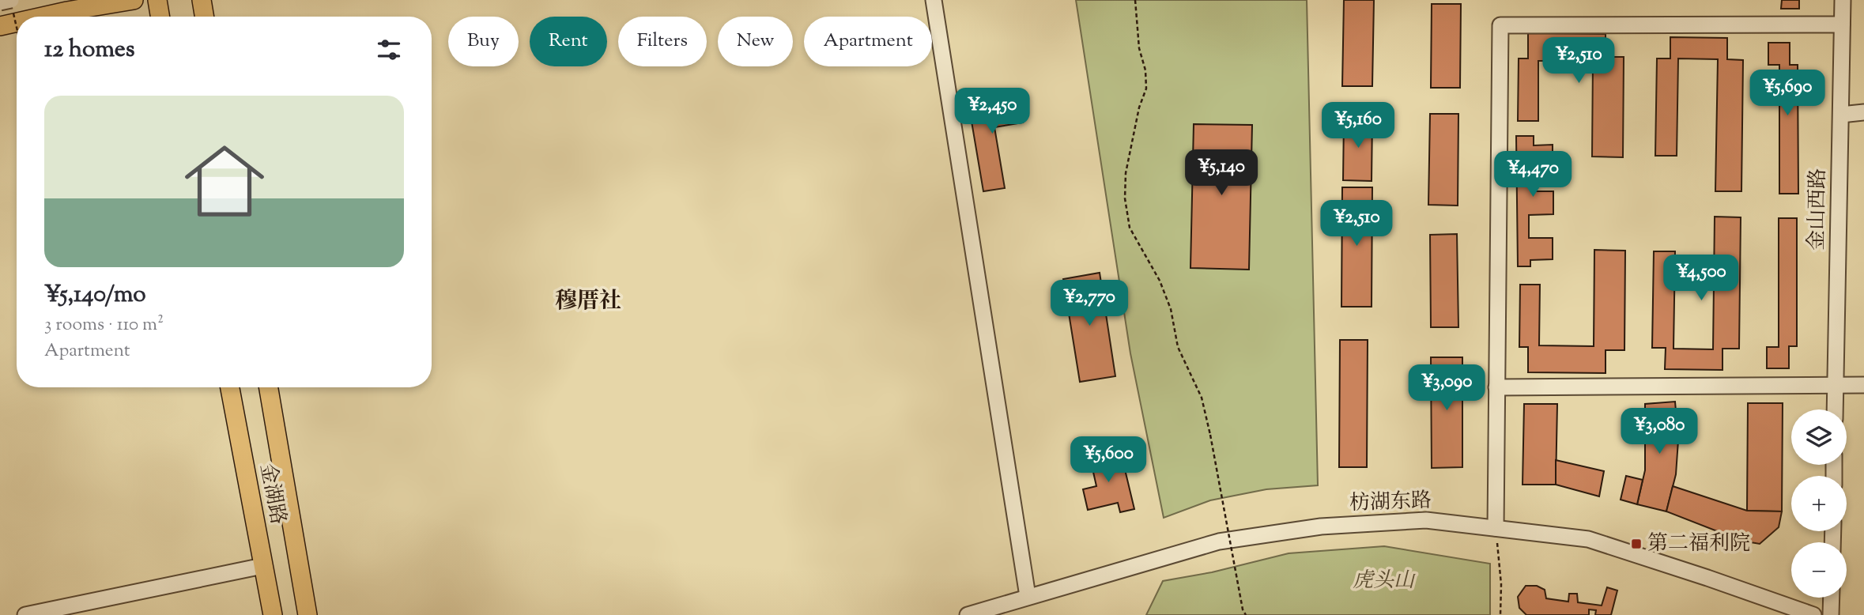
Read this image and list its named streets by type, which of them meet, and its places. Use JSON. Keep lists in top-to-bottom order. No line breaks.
{"streets":{"main road":["金湖路"],"street":["金山西路","枋湖东路"]},"districts":["穆厝社"],"parks":["虎头山"],"places":{"transit":["第二福利院"]},"page":{"chip":["Buy","Rent","Filters","New","Apartment"],"heading":"12 homes","price":["¥2,510","¥5,690","¥2,450","¥5,160","¥5,140","¥4,470","¥2,510","¥4,500","¥2,770","¥3,090","¥3,080","¥5,600"],"list":[{"name":"¥5,140/mo","note":"3 rooms · 110 m² · Apartment"}],"map_buttons":["+","−"]}}
